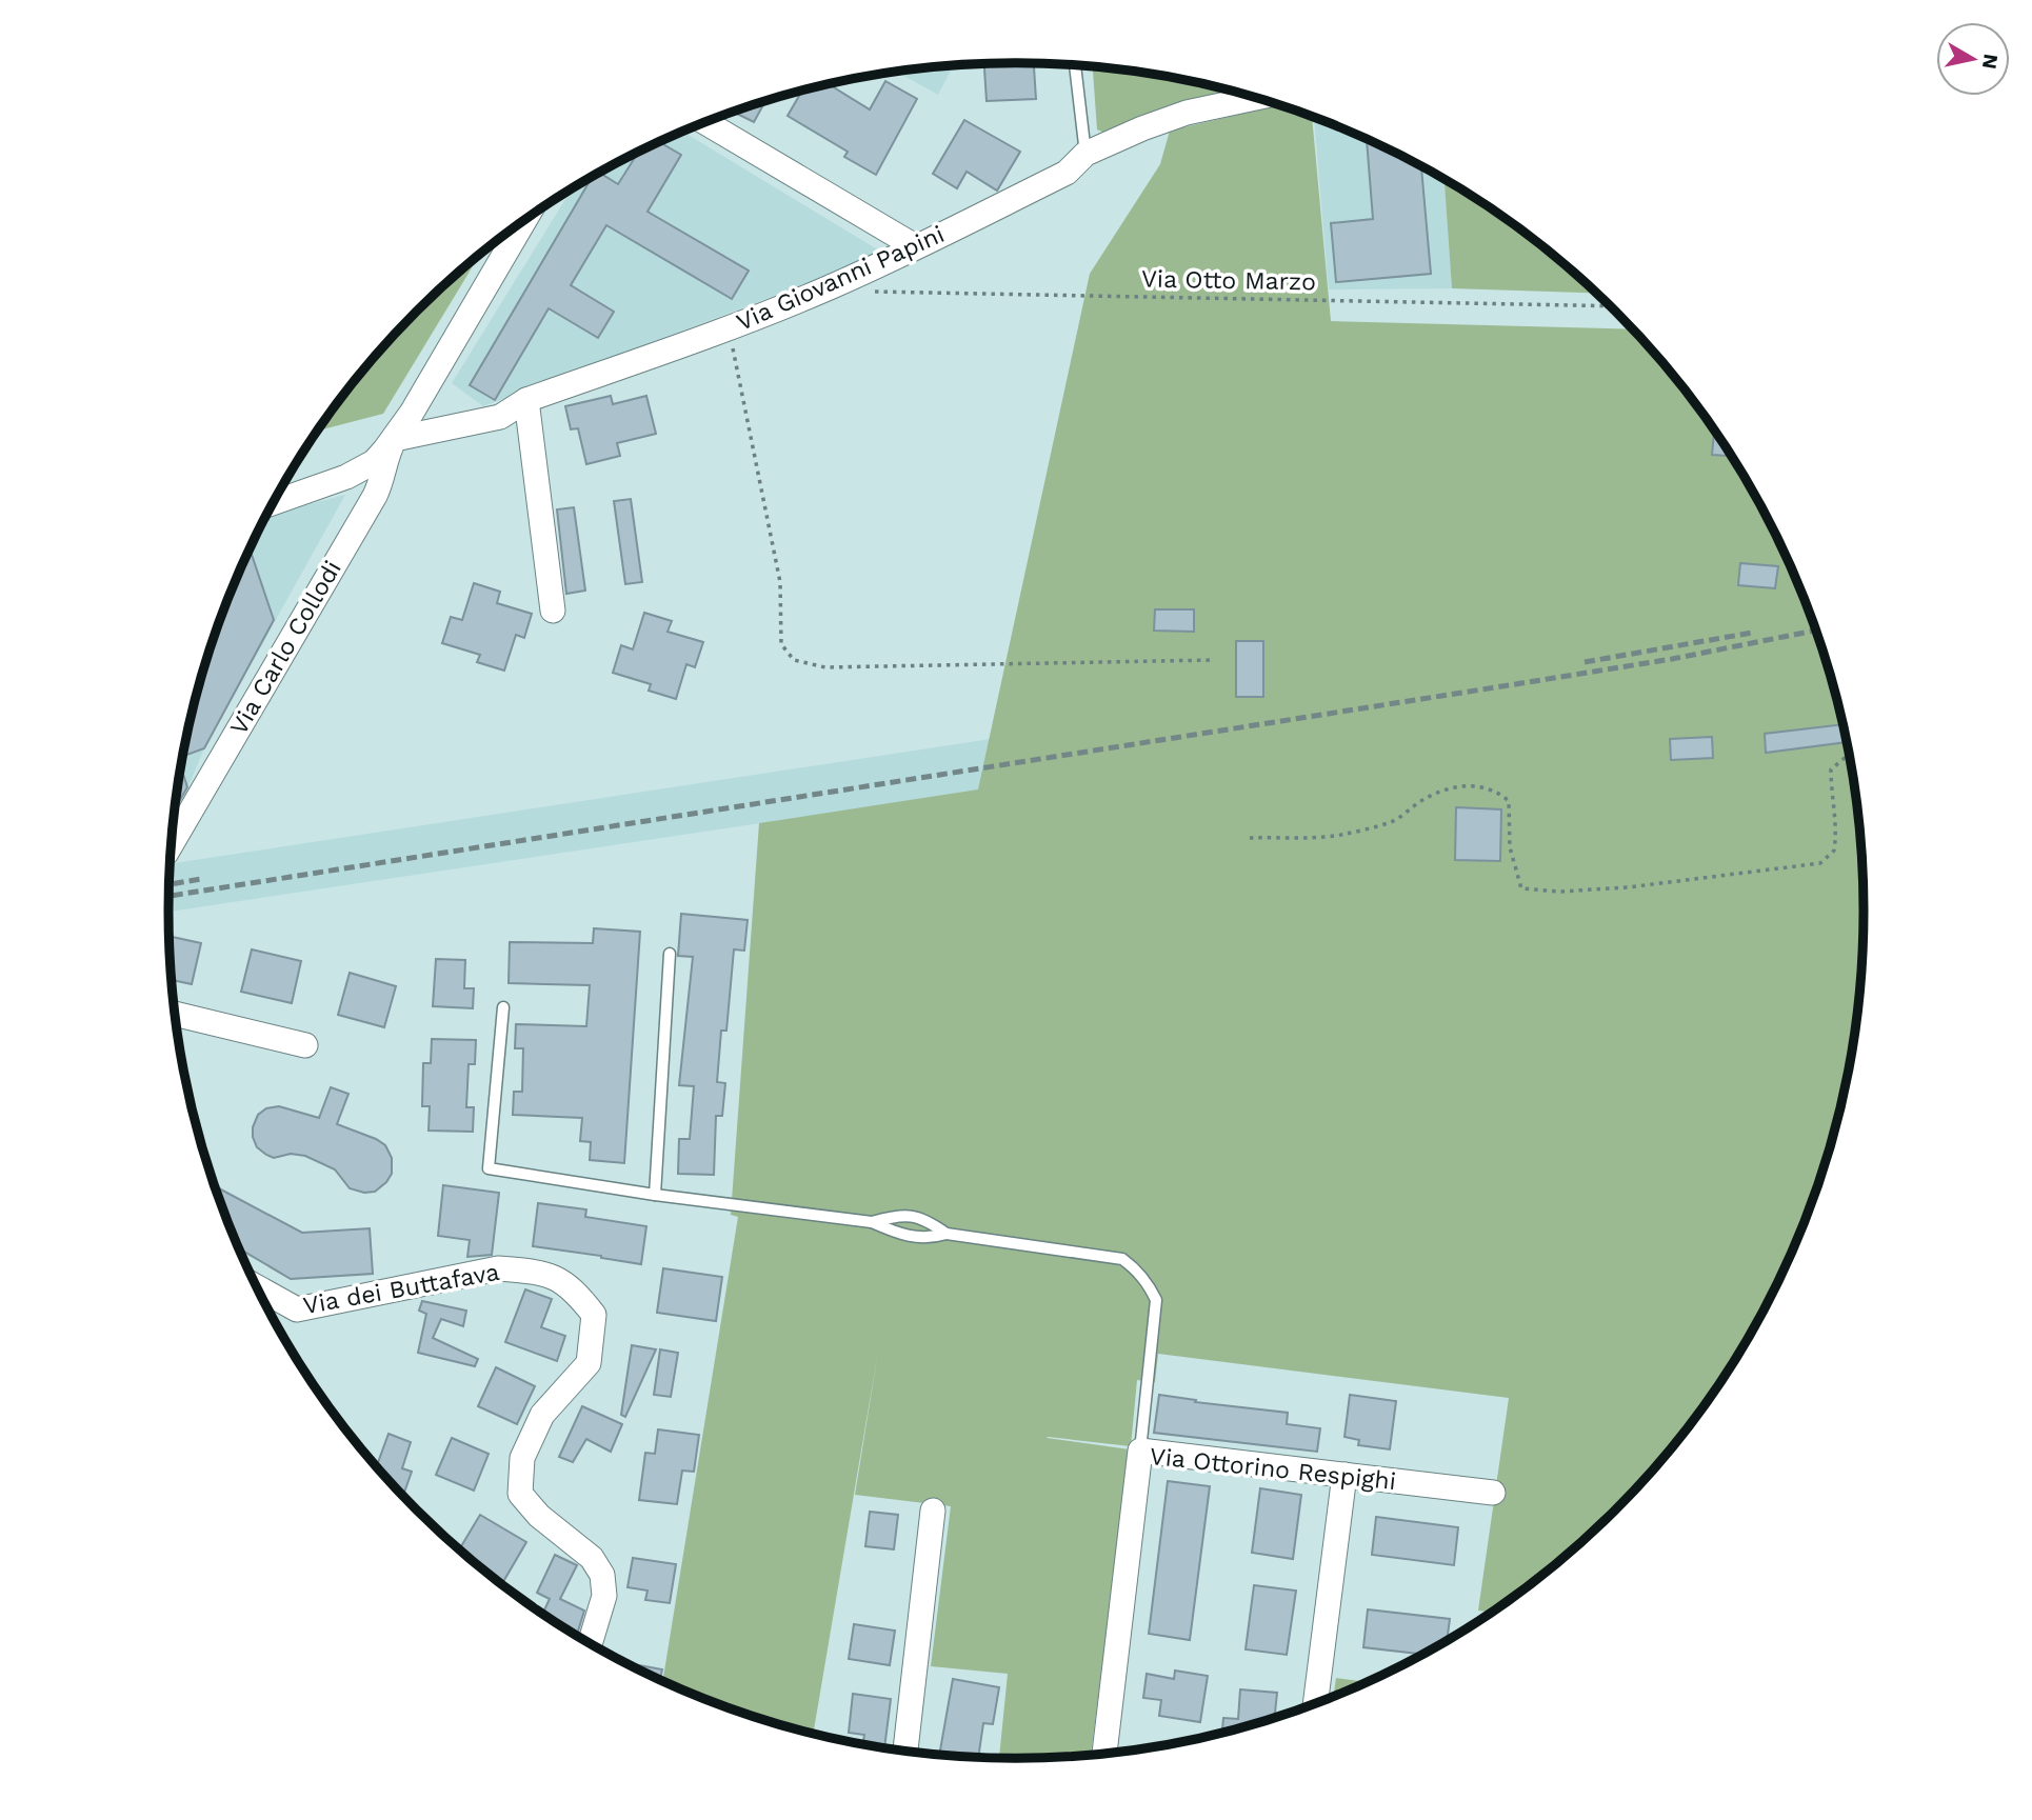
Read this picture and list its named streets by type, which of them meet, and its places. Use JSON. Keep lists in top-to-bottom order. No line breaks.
{"streets":{"street":["Via Giovanni Papini","Via Carlo Collodi","Via dei Buttafava","Via Ottorino Respighi"],"path":["Via Otto Marzo"]},"crossings":[["Via Giovanni Papini","Via Carlo Collodi"]],"north":"right"}
